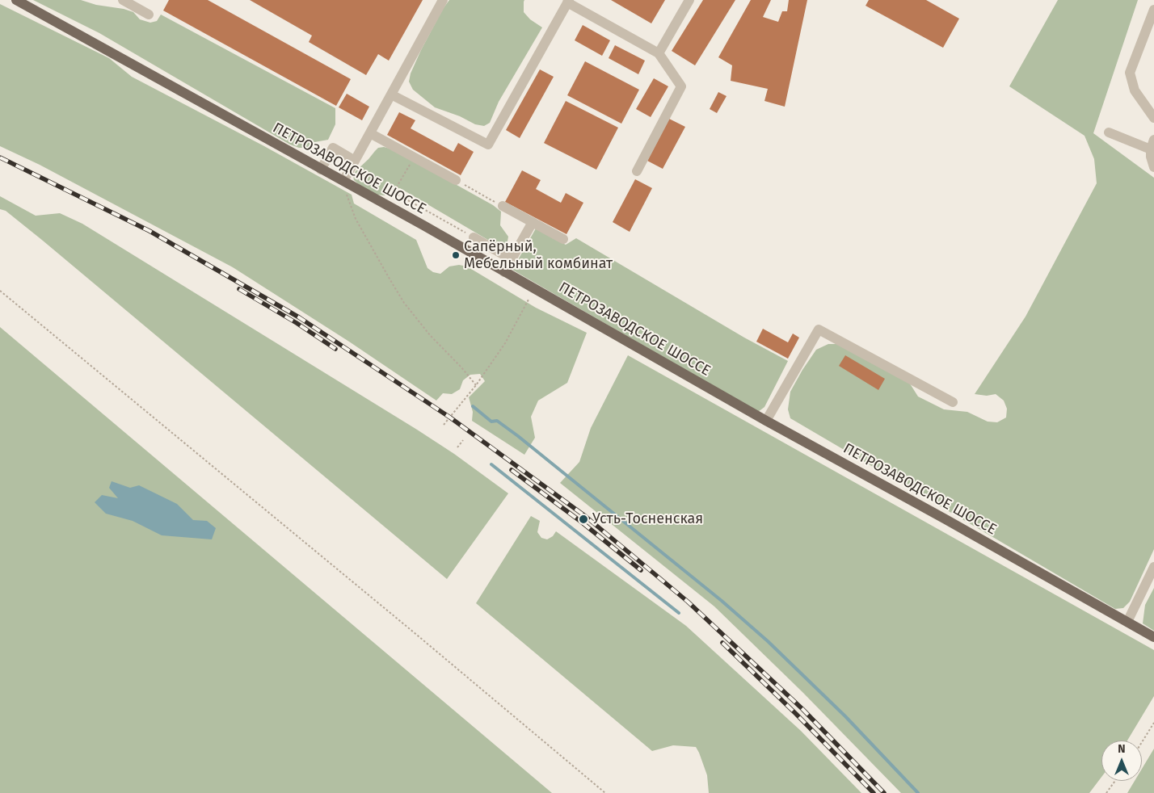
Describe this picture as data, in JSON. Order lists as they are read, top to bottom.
{
  "streets": {
    "main road": ["ПЕТРОЗАВОДСКОЕ ШОССЕ"]
  },
  "places": ["Сапёрный, Мебельный комбинат", "Усть-Тосненская"],
  "north": "top"
}
